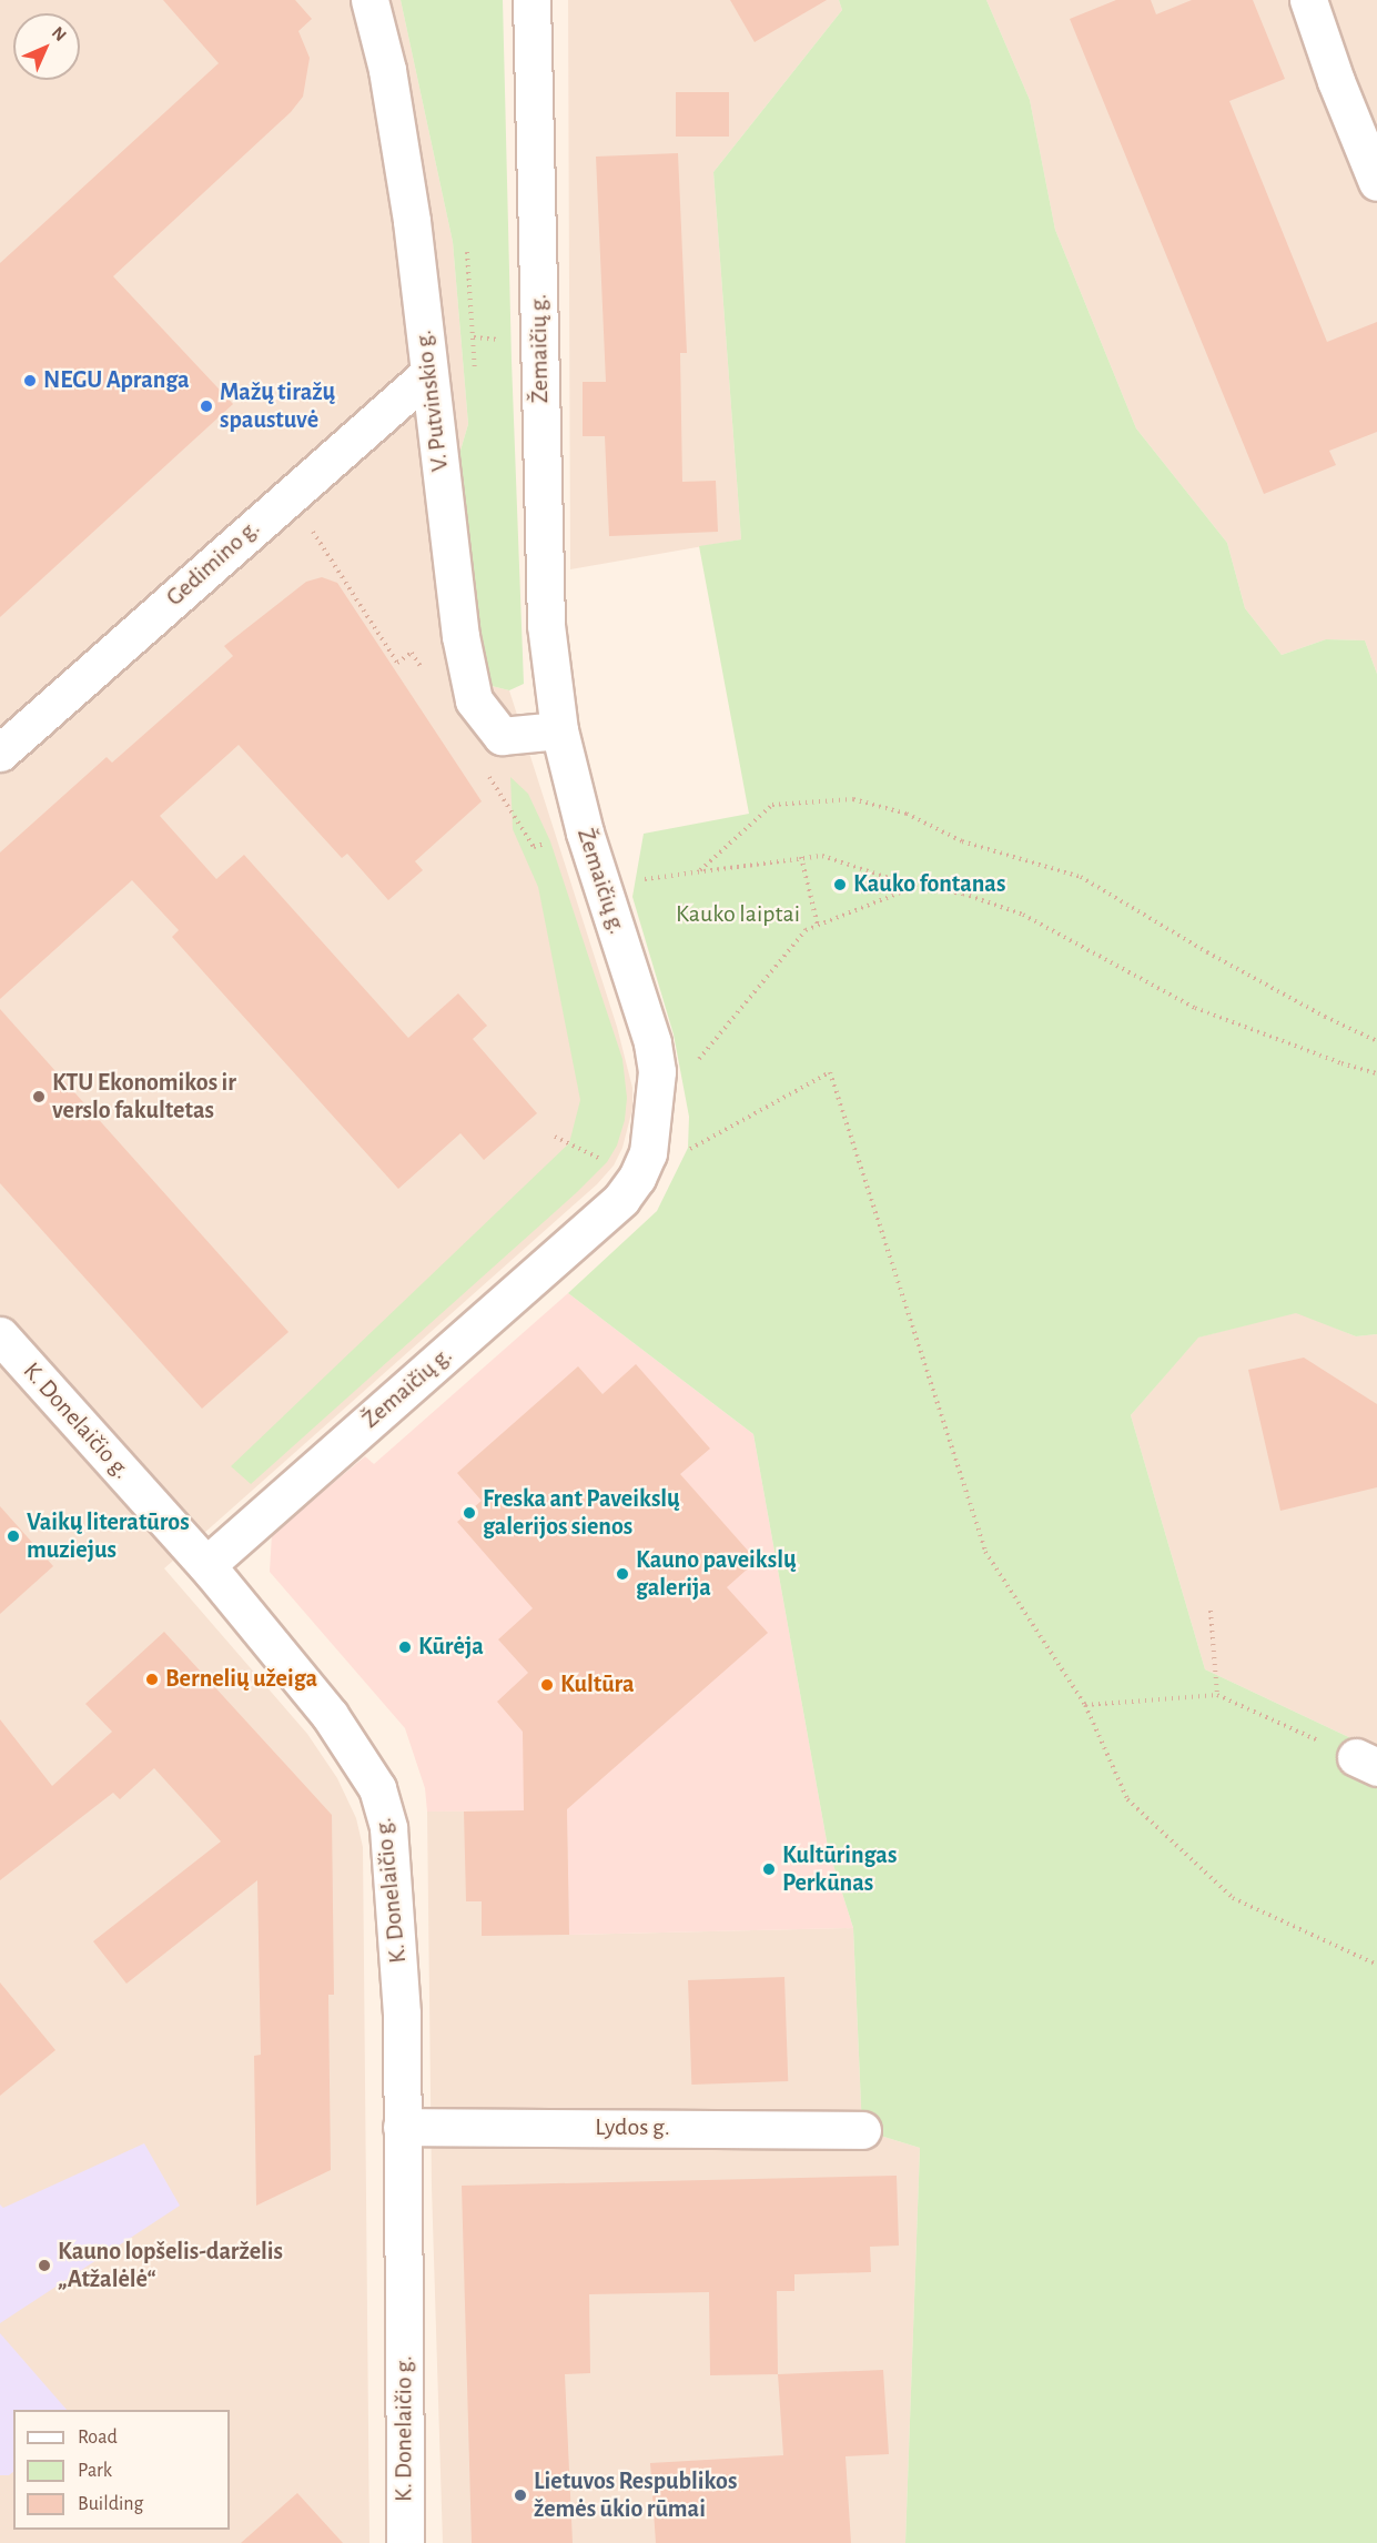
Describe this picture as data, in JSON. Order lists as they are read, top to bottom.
{
  "streets": {
    "street": [
      "Žemaičių g.",
      "V. Putvinskio g.",
      "Gedimino g.",
      "K. Donelaičio g.",
      "Lydos g."
    ]
  },
  "crossings": [
    ["Žemaičių g.", "V. Putvinskio g."],
    ["Žemaičių g.", "K. Donelaičio g."],
    ["V. Putvinskio g.", "Gedimino g."],
    ["K. Donelaičio g.", "Lydos g."]
  ],
  "parks": ["Kauko laiptai"],
  "places": [
    "NEGU Apranga",
    "Mažų tiražų spaustuvė",
    "Kauko fontanas",
    "KTU Ekonomikos ir verslo fakultetas",
    "Freska ant Paveikslų galerijos sienos",
    "Vaikų literatūros muziejus",
    "Kauno paveikslų galerija",
    "Kūrėja",
    "Bernelių užeiga",
    "Kultūra",
    "Kultūringas Perkūnas",
    "Kauno lopšelis-darželis „Atžalėlė“",
    "Lietuvos Respublikos žemės ūkio rūmai"
  ],
  "legend": ["Road", "Park", "Building"],
  "north": "top right"
}
